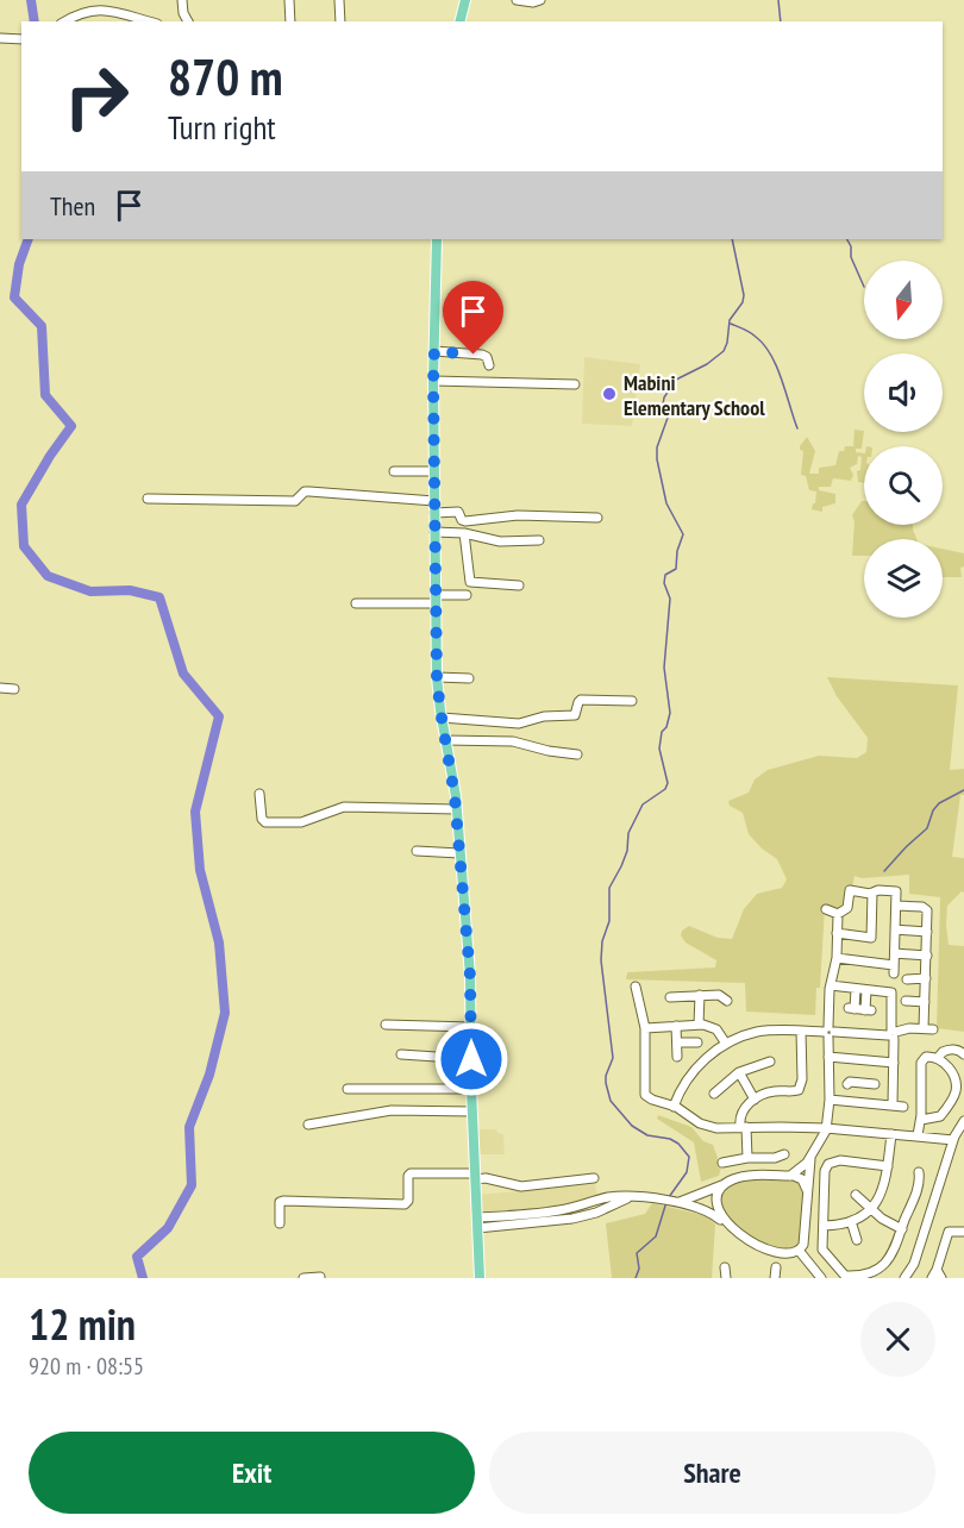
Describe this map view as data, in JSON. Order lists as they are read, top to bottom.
{
  "places": ["Mabini Elementary School"],
  "north": "bottom",
  "page": {
    "turn": ["870 m", "Turn right"],
    "then": "Then",
    "heading": ["12 min", "920 m · 08:55"],
    "buttons": ["Exit", "Share"]
  }
}
